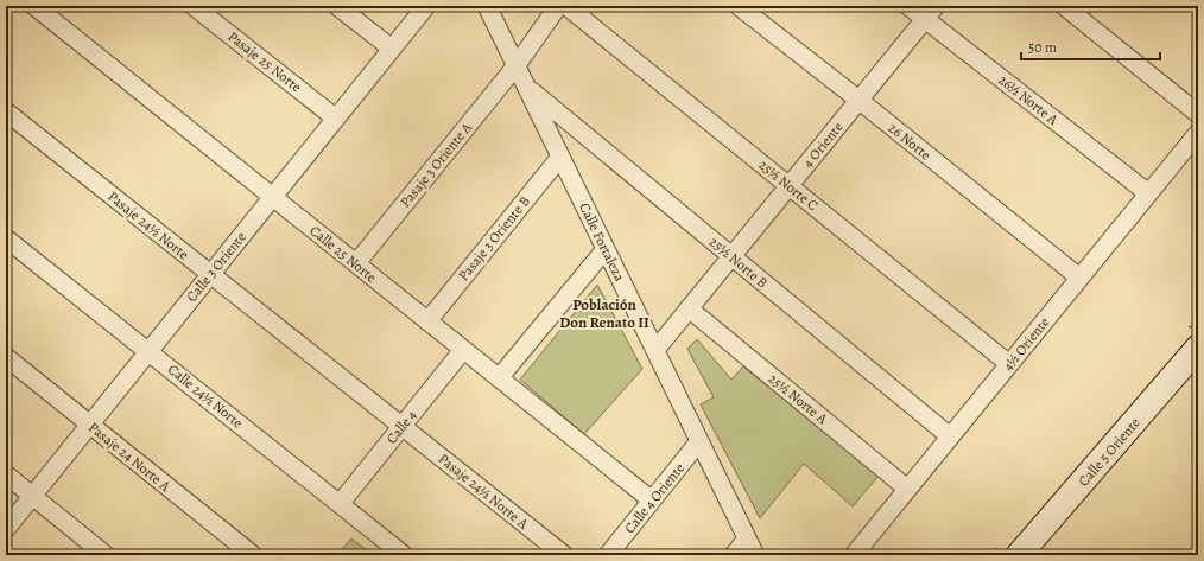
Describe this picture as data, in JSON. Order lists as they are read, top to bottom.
{
  "streets": {
    "street": [
      "Pasaje 25 Norte",
      "26½ Norte A",
      "26 Norte",
      "4 Oriente",
      "Pasaje 3 Oriente A",
      "25½ Norte C",
      "Pasaje 24½ Norte",
      "Pasaje 3 Oriente B",
      "Calle Fortaleza",
      "Calle 25 Norte",
      "25½ Norte B",
      "Calle 3 Oriente",
      "4½ Oriente",
      "Calle 24½ Norte",
      "25½ Norte A",
      "Calle 4",
      "Calle 5 Oriente",
      "Pasaje 24 Norte A",
      "Pasaje 24½ Norte A",
      "Calle 4 Oriente"
    ]
  },
  "crossings": [
    ["Pasaje 25 Norte", "Calle 3 Oriente"],
    ["26½ Norte A", "4 Oriente"],
    ["26½ Norte A", "4½ Oriente"],
    ["26 Norte", "4 Oriente"],
    ["26 Norte", "4½ Oriente"],
    ["4 Oriente", "25½ Norte C"],
    ["4 Oriente", "Calle Fortaleza"],
    ["4 Oriente", "25½ Norte B"],
    ["4 Oriente", "25½ Norte A"],
    ["Pasaje 3 Oriente A", "Calle Fortaleza"],
    ["Pasaje 3 Oriente A", "Calle 25 Norte"],
    ["25½ Norte C", "4½ Oriente"],
    ["Pasaje 24½ Norte", "Calle 3 Oriente"],
    ["Pasaje 24½ Norte", "Calle 4"],
    ["Pasaje 24½ Norte", "Pasaje 24½ Norte A"],
    ["Pasaje 3 Oriente B", "Calle Fortaleza"],
    ["Pasaje 3 Oriente B", "Calle 25 Norte"],
    ["Calle Fortaleza", "25½ Norte B"],
    ["Calle Fortaleza", "Calle 4 Oriente"],
    ["Calle 25 Norte", "Calle 3 Oriente"],
    ["Calle 25 Norte", "Calle 4"],
    ["Calle 25 Norte", "Calle 4 Oriente"],
    ["25½ Norte B", "4½ Oriente"],
    ["Calle 3 Oriente", "Calle 24½ Norte"],
    ["Calle 3 Oriente", "Pasaje 24 Norte A"],
    ["4½ Oriente", "25½ Norte A"],
    ["Calle 24½ Norte", "Calle 4"],
    ["Calle 4", "Pasaje 24½ Norte A"]
  ],
  "districts": ["Población Don Renato II"],
  "scale_bar": "50 m"
}
